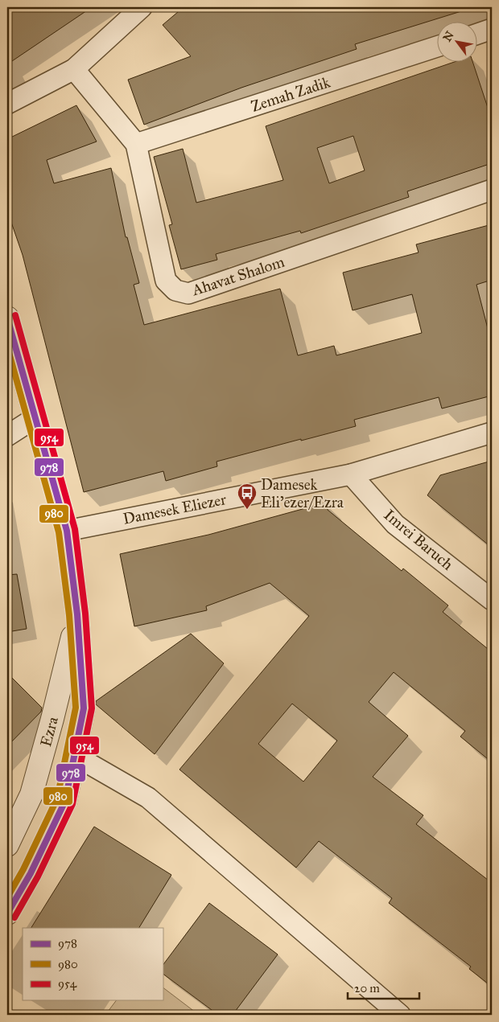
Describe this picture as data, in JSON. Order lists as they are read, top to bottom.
{
  "streets": {
    "street": [
      "Zemah Zadik",
      "Ahavat Shalom",
      "Damesek Eliezer",
      "Imrei Baruch",
      "Ezra"
    ]
  },
  "crossings": [
    ["Zemah Zadik", "Ahavat Shalom"],
    ["Damesek Eliezer", "Imrei Baruch"],
    ["Damesek Eliezer", "Ezra"]
  ],
  "places": {
    "bus stop": ["Damesek Eli'ezer/Ezra"]
  },
  "lines": ["transit line 954", "transit line 978", "transit line 980"],
  "legend": ["978", "980", "954"],
  "scale_bar": "20 m",
  "north": "top left"
}
